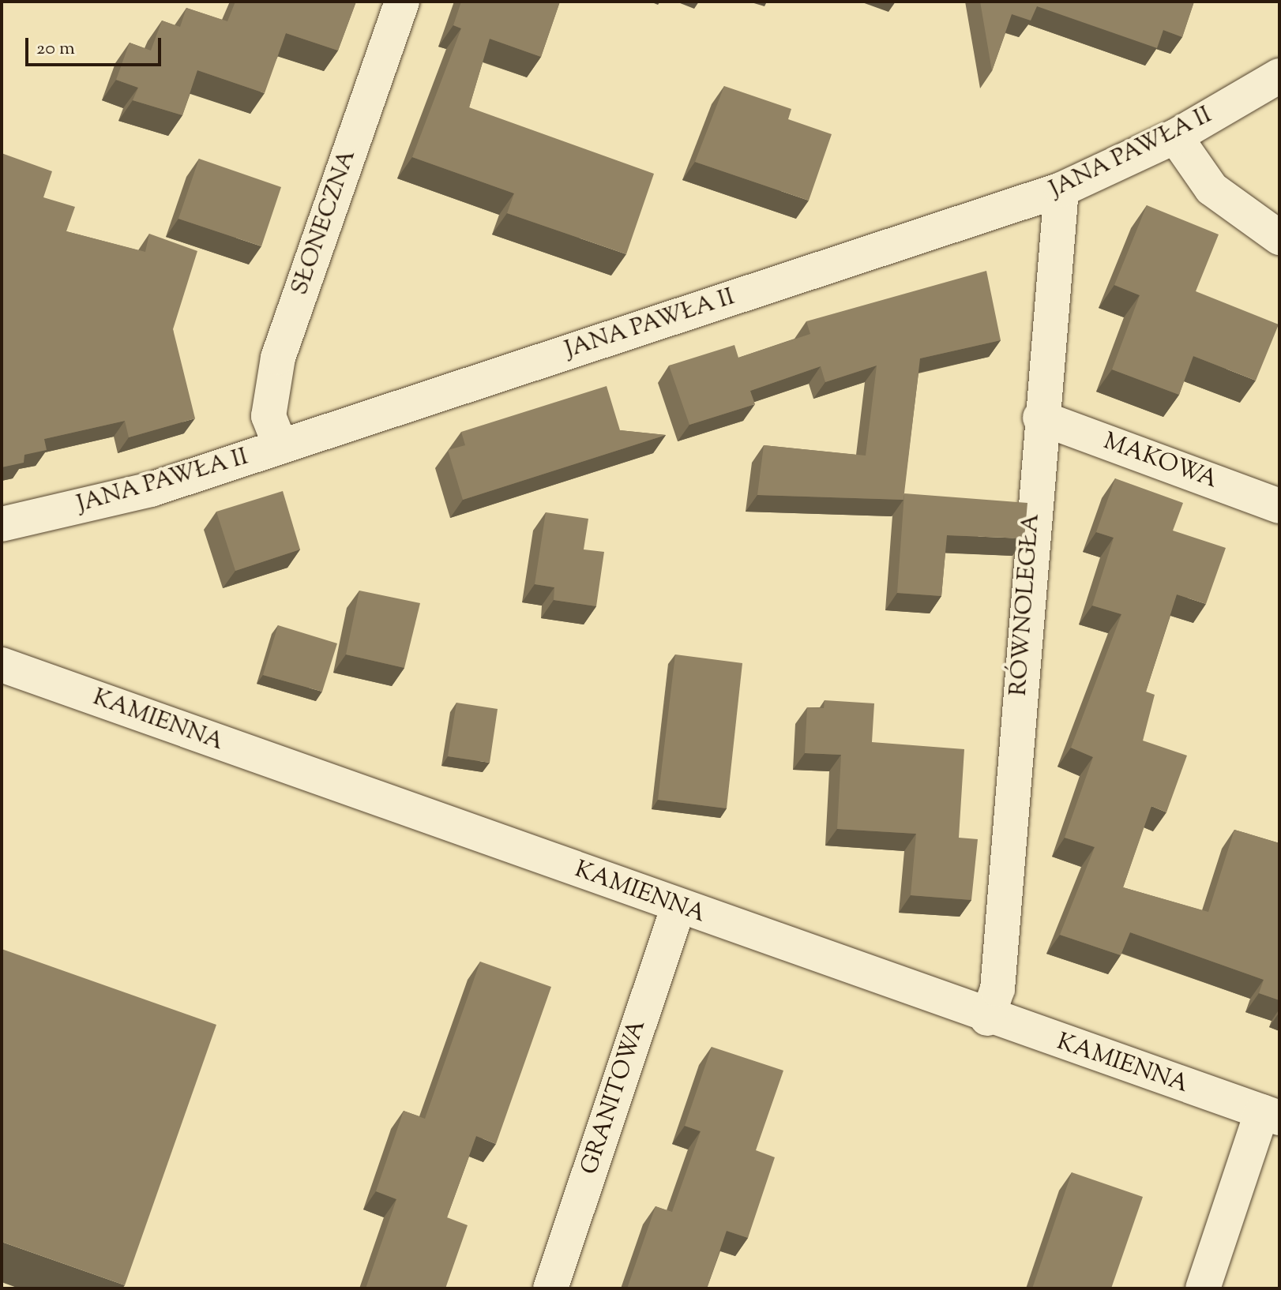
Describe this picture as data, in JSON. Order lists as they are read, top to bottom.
{
  "streets": {
    "street": [
      "JANA PAWŁA II",
      "SŁONECZNA",
      "MAKOWA",
      "RÓWNOLEGŁA",
      "KAMIENNA",
      "GRANITOWA"
    ]
  },
  "crossings": [
    ["JANA PAWŁA II", "SŁONECZNA"],
    ["JANA PAWŁA II", "RÓWNOLEGŁA"],
    ["MAKOWA", "RÓWNOLEGŁA"],
    ["RÓWNOLEGŁA", "KAMIENNA"],
    ["KAMIENNA", "GRANITOWA"]
  ],
  "scale_bar": "20 m"
}
